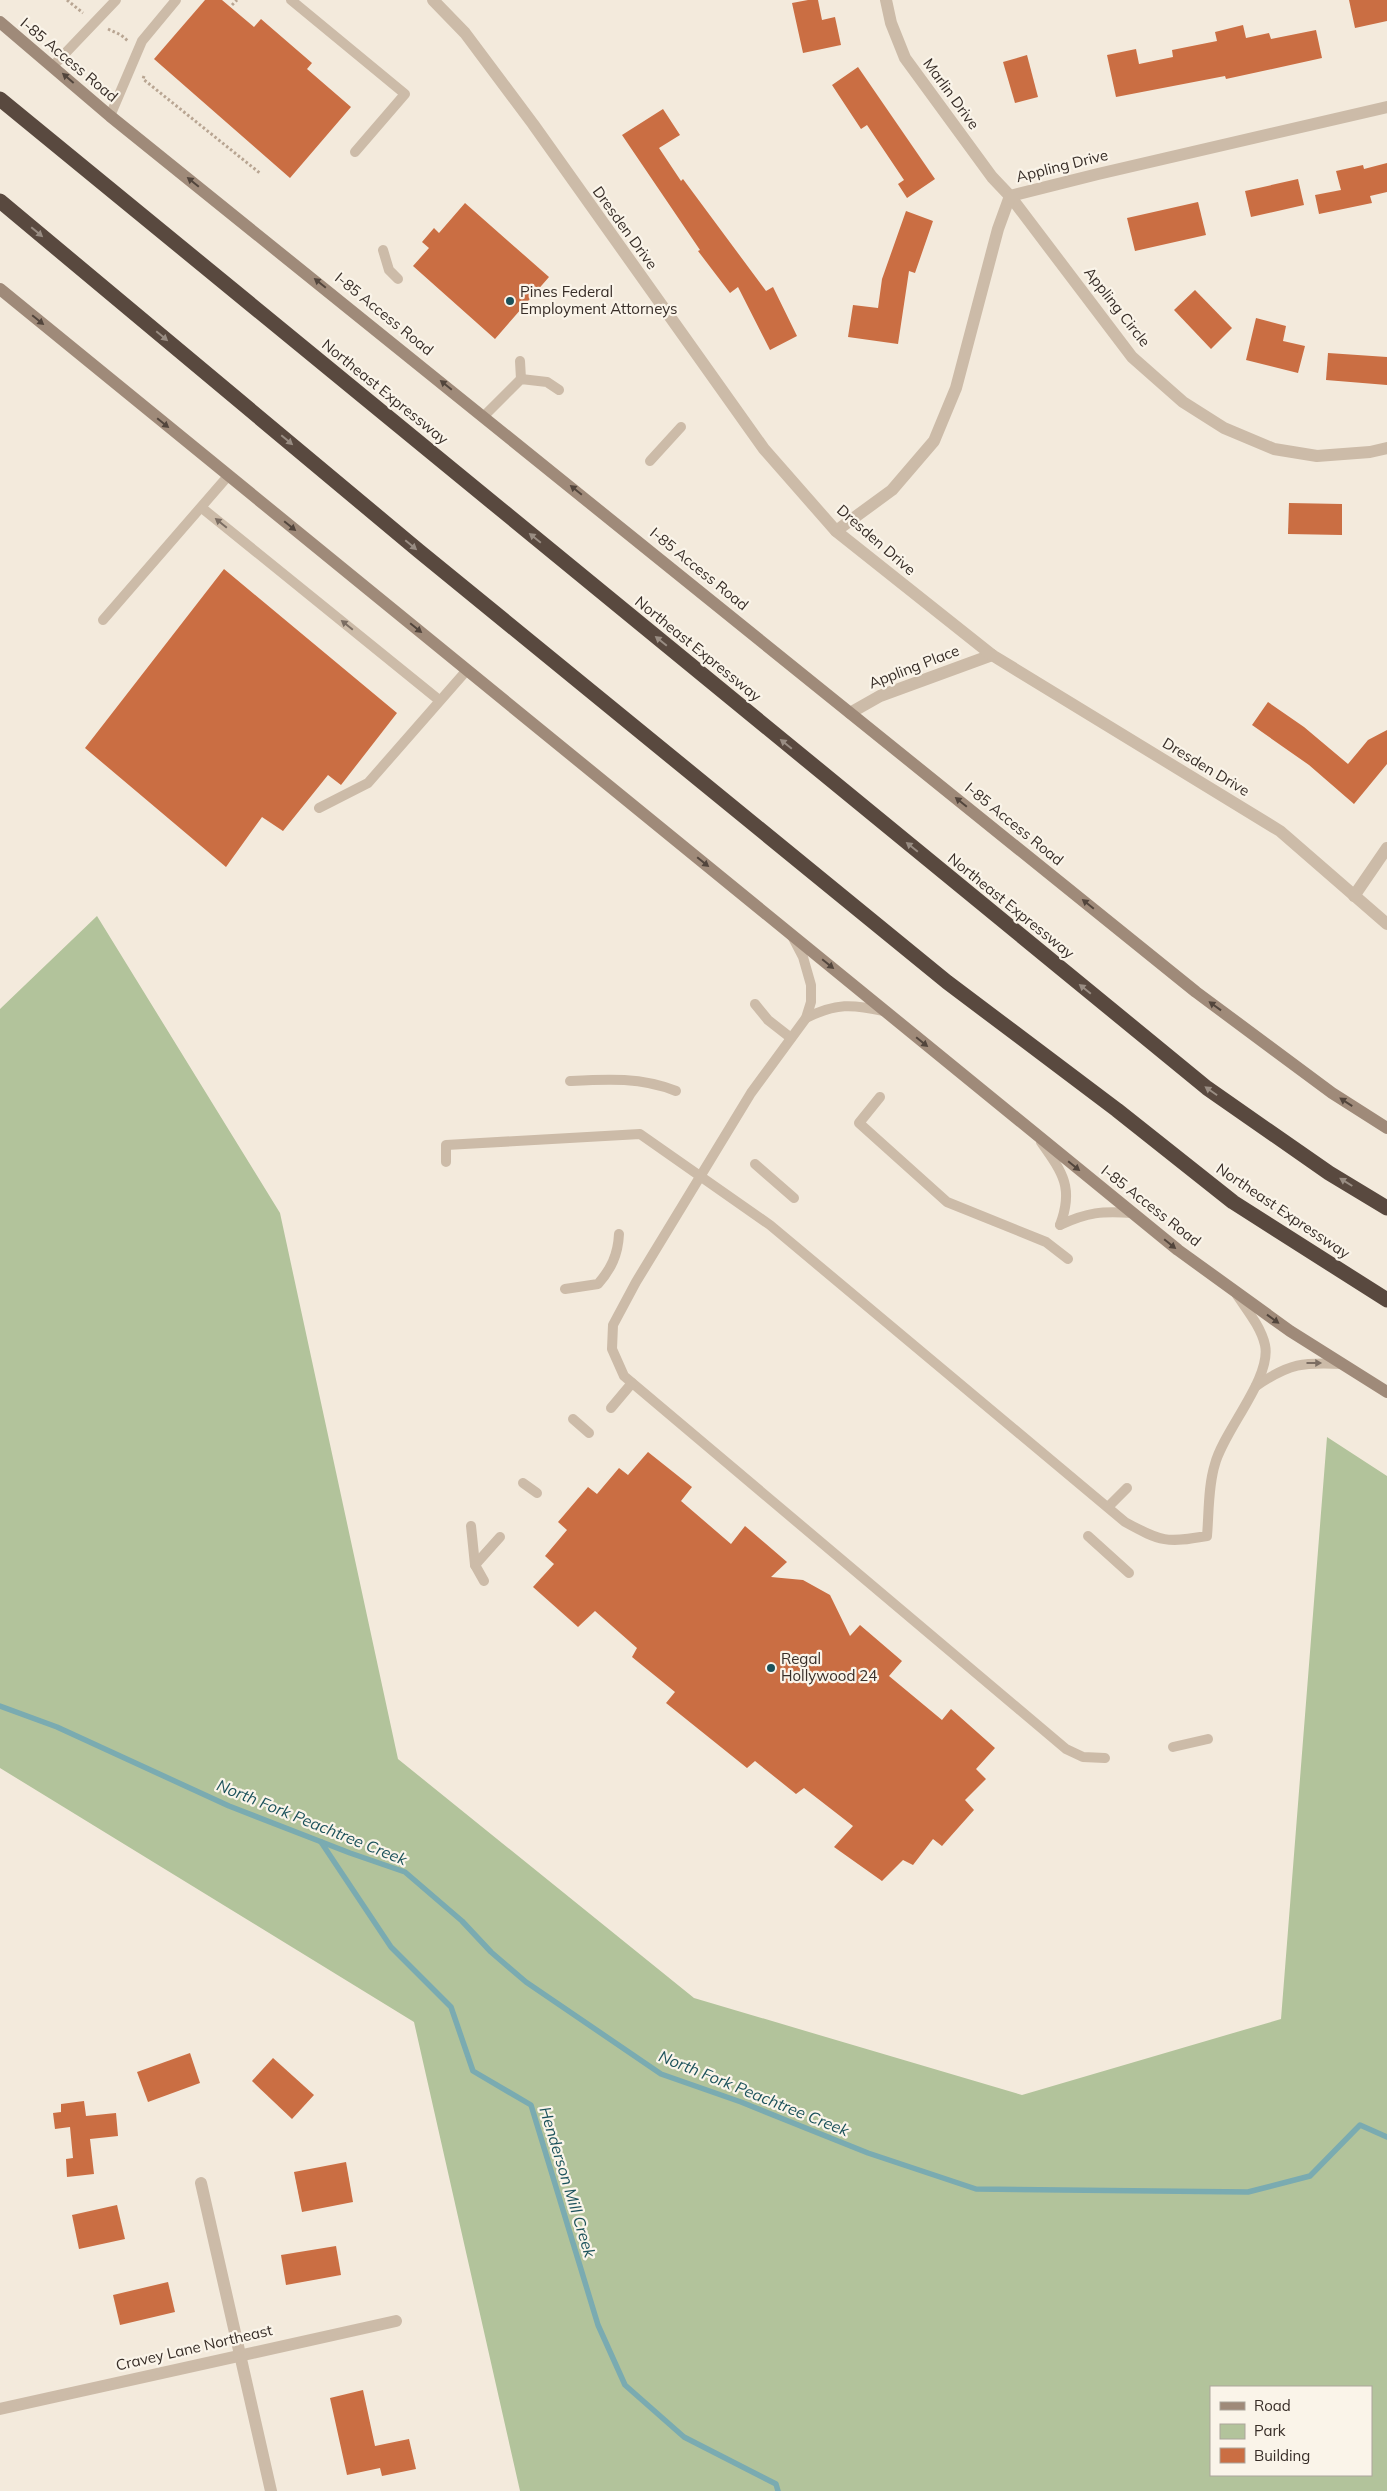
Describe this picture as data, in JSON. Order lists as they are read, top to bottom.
{
  "streets": {
    "highway": ["Northeast Expressway"],
    "main road": ["I-85 Access Road"],
    "street": [
      "Marlin Drive",
      "Appling Drive",
      "Dresden Drive",
      "Appling Circle",
      "Appling Place",
      "Cravey Lane Northeast"
    ]
  },
  "crossings": [
    ["I-85 Access Road", "Appling Place"],
    ["Marlin Drive", "Appling Drive"],
    ["Marlin Drive", "Appling Circle"],
    ["Appling Drive", "Dresden Drive"],
    ["Appling Drive", "Appling Circle"],
    ["Dresden Drive", "Appling Place"]
  ],
  "water": ["North Fork Peachtree Creek", "Henderson Mill Creek"],
  "places": ["Pines Federal Employment Attorneys", "Regal Hollywood 24"],
  "legend": ["Road", "Park", "Building"]
}
